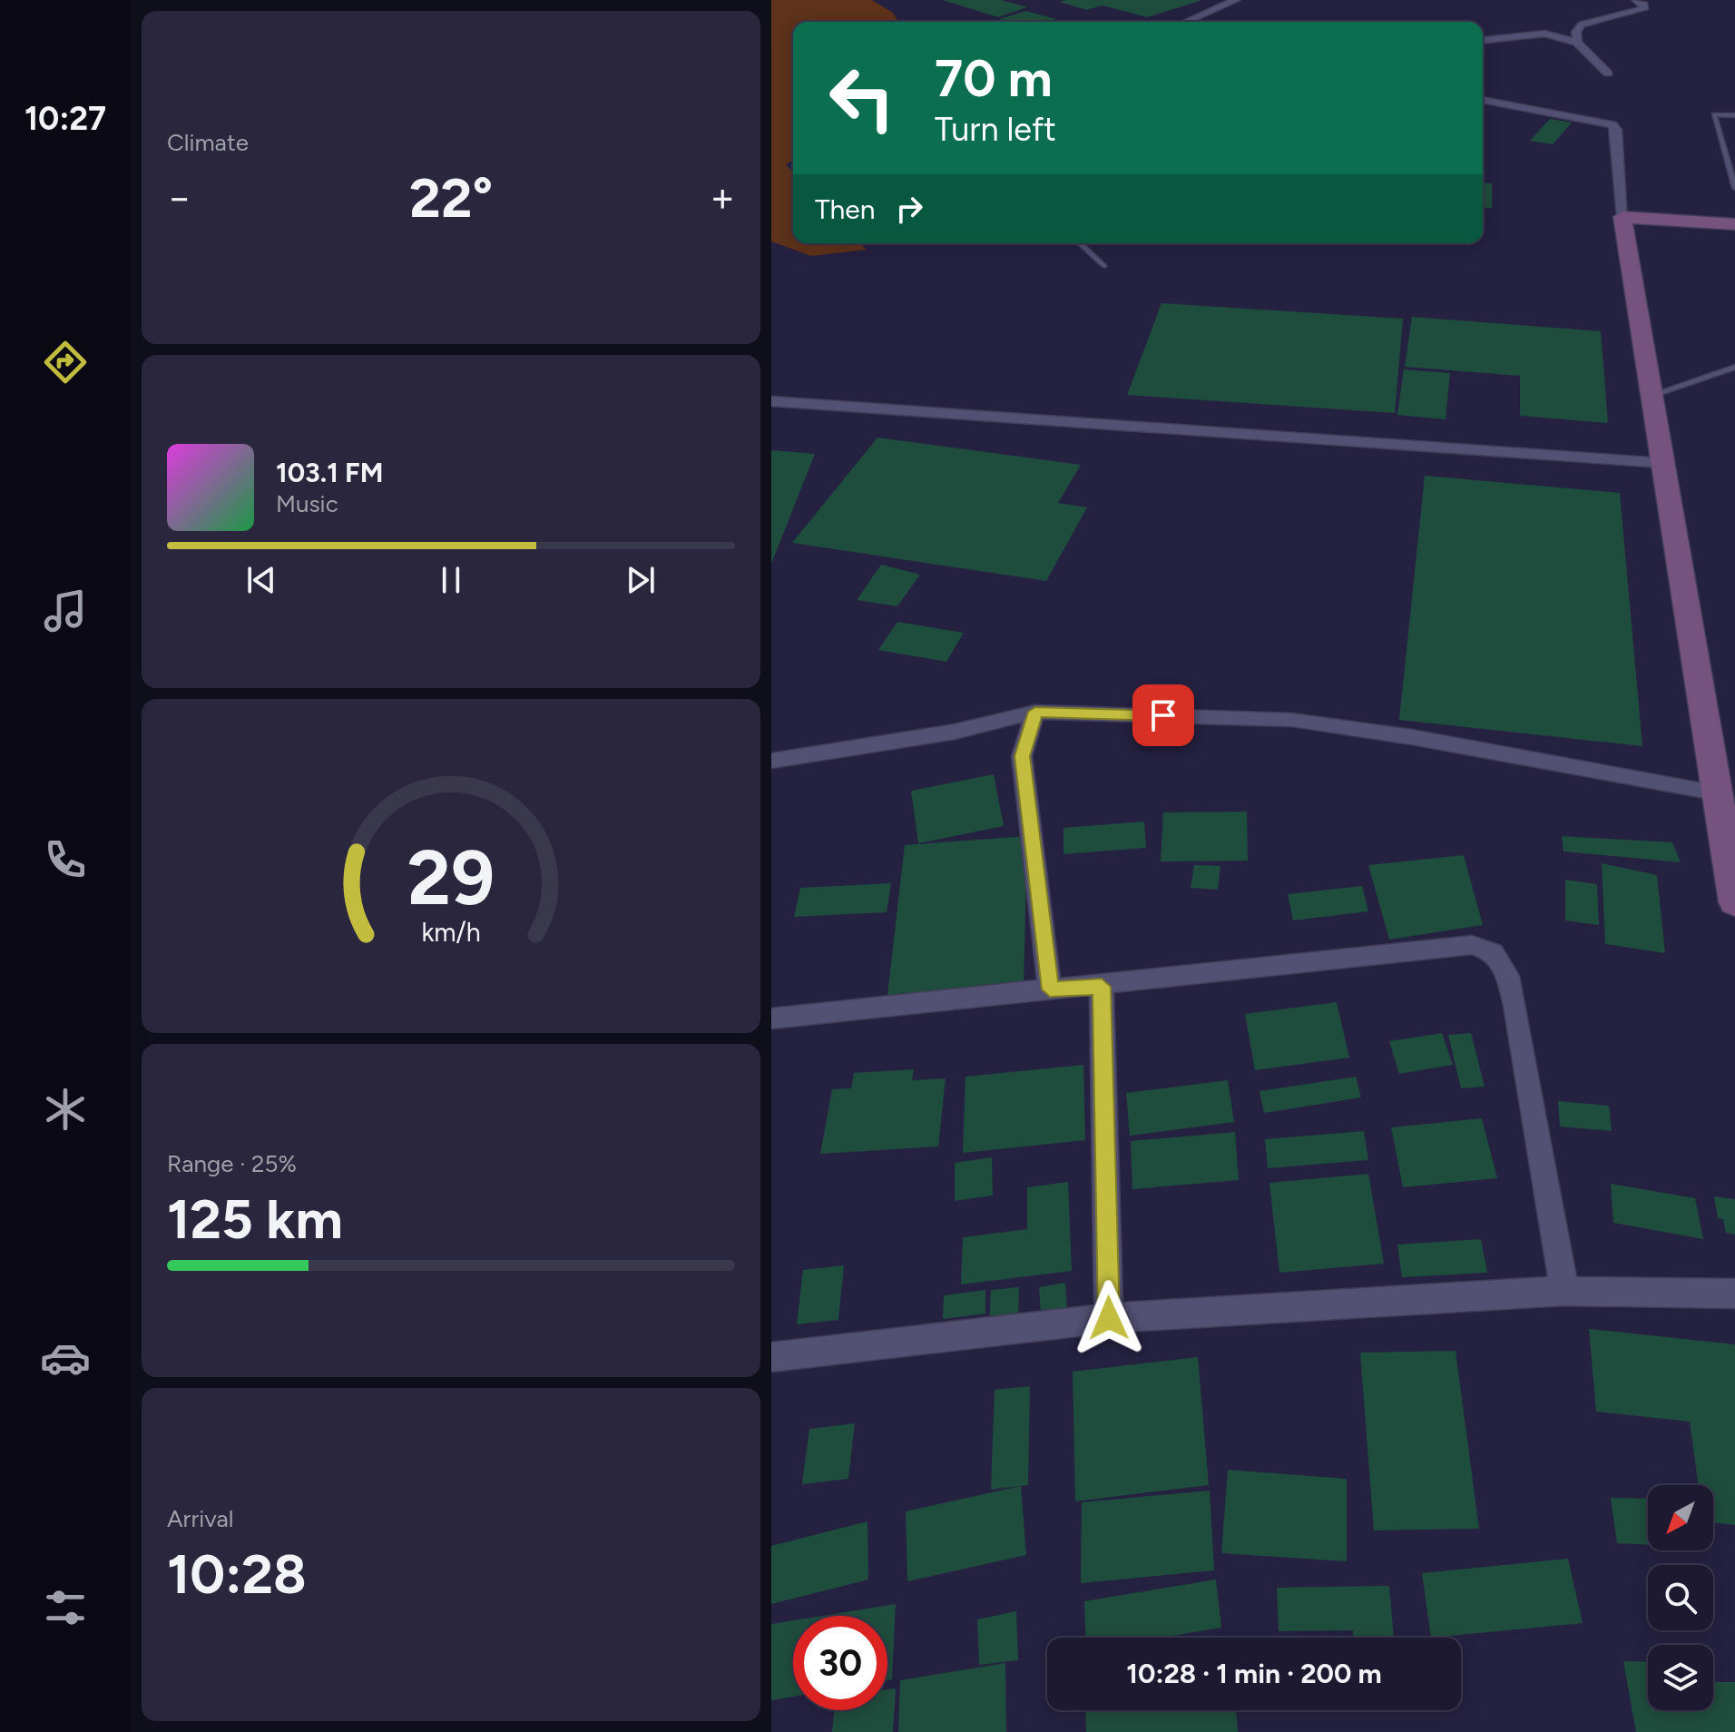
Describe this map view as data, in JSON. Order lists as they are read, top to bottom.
{
  "north": "bottom left",
  "page": {
    "tabs": "10:27",
    "tile": [
      "Climate",
      ["Range · 25%", "125 km"],
      ["Arrival", "10:28"]
    ],
    "turn": ["70 m", "Turn left"],
    "heat": ["−", "22°", "+"],
    "then": "Then",
    "song": ["103.1 FM", "Music"],
    "limit": "30",
    "trip": "10:28 · 1 min · 200 m",
    "gauge": ["29", "km/h"]
  }
}
